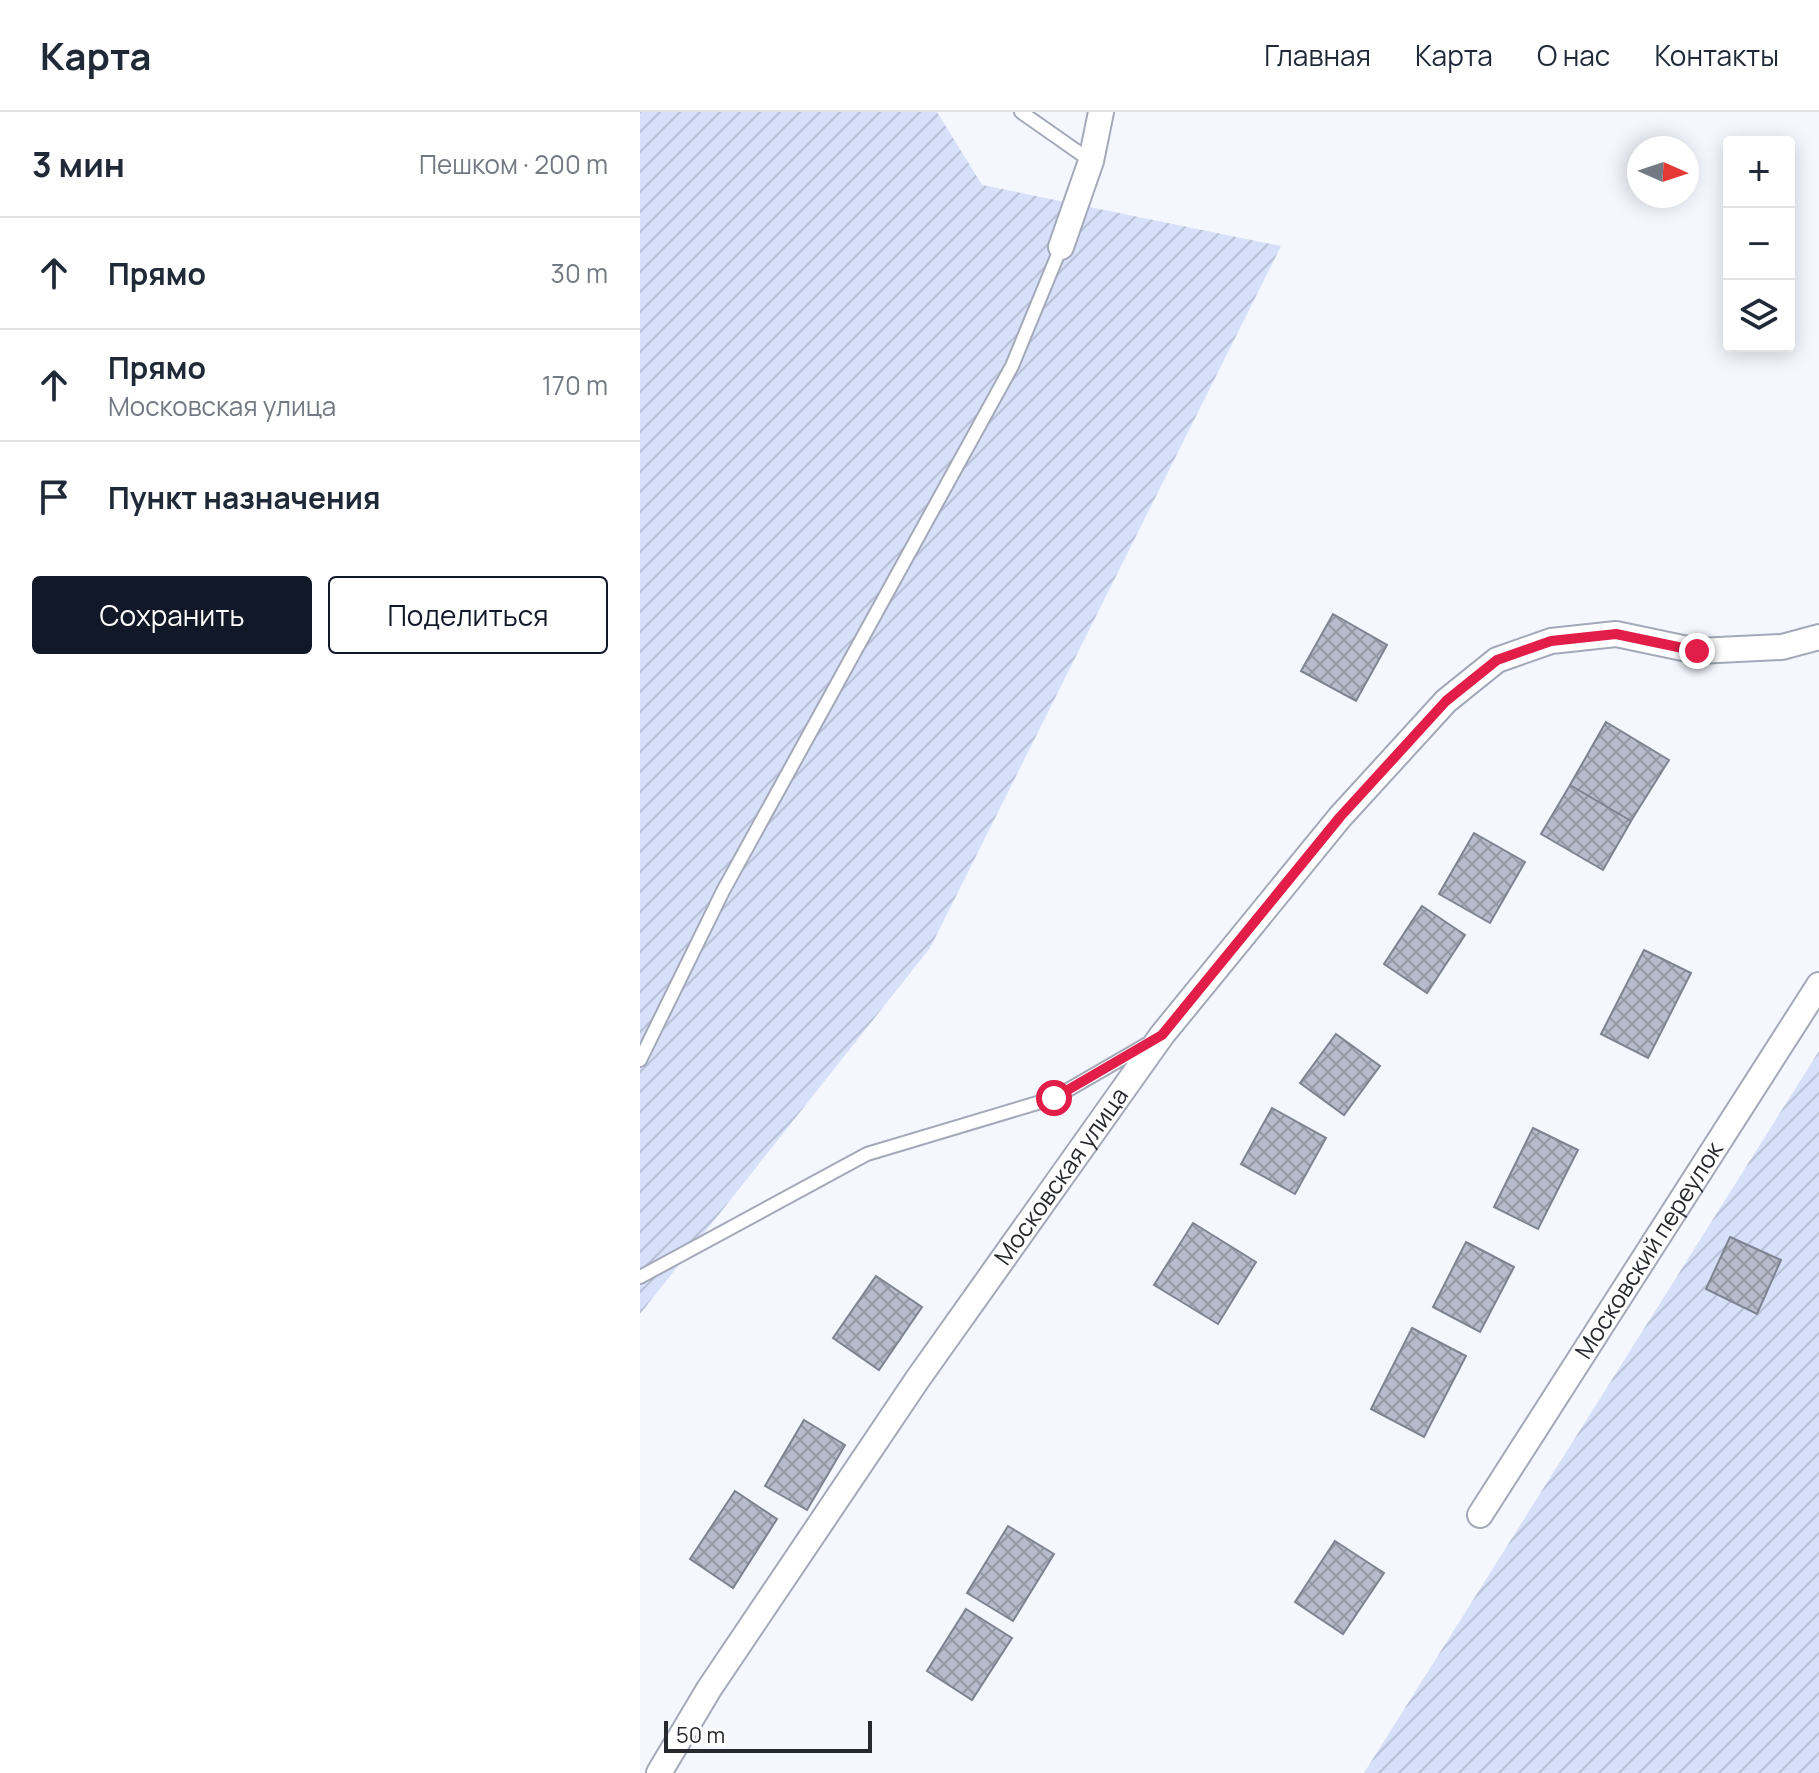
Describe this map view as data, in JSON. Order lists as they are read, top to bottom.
{
  "streets": {
    "street": ["Московская улица", "Московский переулок"]
  },
  "scale_bar": "50 m",
  "north": "right",
  "page": {
    "header": "Карта",
    "nav": [
      "Главная",
      "Карта",
      "О нас",
      "Контакты"
    ],
    "heading": ["3 мин", "Пешком · 200 m"],
    "map_buttons": ["+", "−"],
    "list": [
      ["Прямо", "30 m"],
      ["Прямо", "Московская улица", "170 m"],
      "Пункт назначения"
    ],
    "buttons": ["Сохранить", "Поделиться"],
    "scale": "50 m"
  }
}
